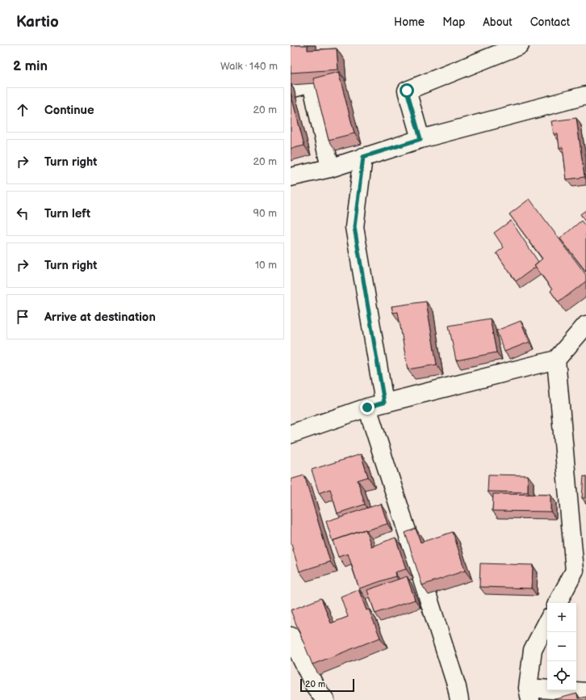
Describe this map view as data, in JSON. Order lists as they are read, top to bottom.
{
  "scale_bar": "20 m",
  "page": {
    "header": "Kartio",
    "nav": [
      "Home",
      "Map",
      "About",
      "Contact"
    ],
    "heading": ["2 min", "Walk · 140 m"],
    "list": [
      ["Continue", "20 m"],
      ["Turn right", "20 m"],
      ["Turn left", "90 m"],
      ["Turn right", "10 m"],
      "Arrive at destination"
    ],
    "map_buttons": ["+", "−"],
    "scale": "20 m"
  }
}
